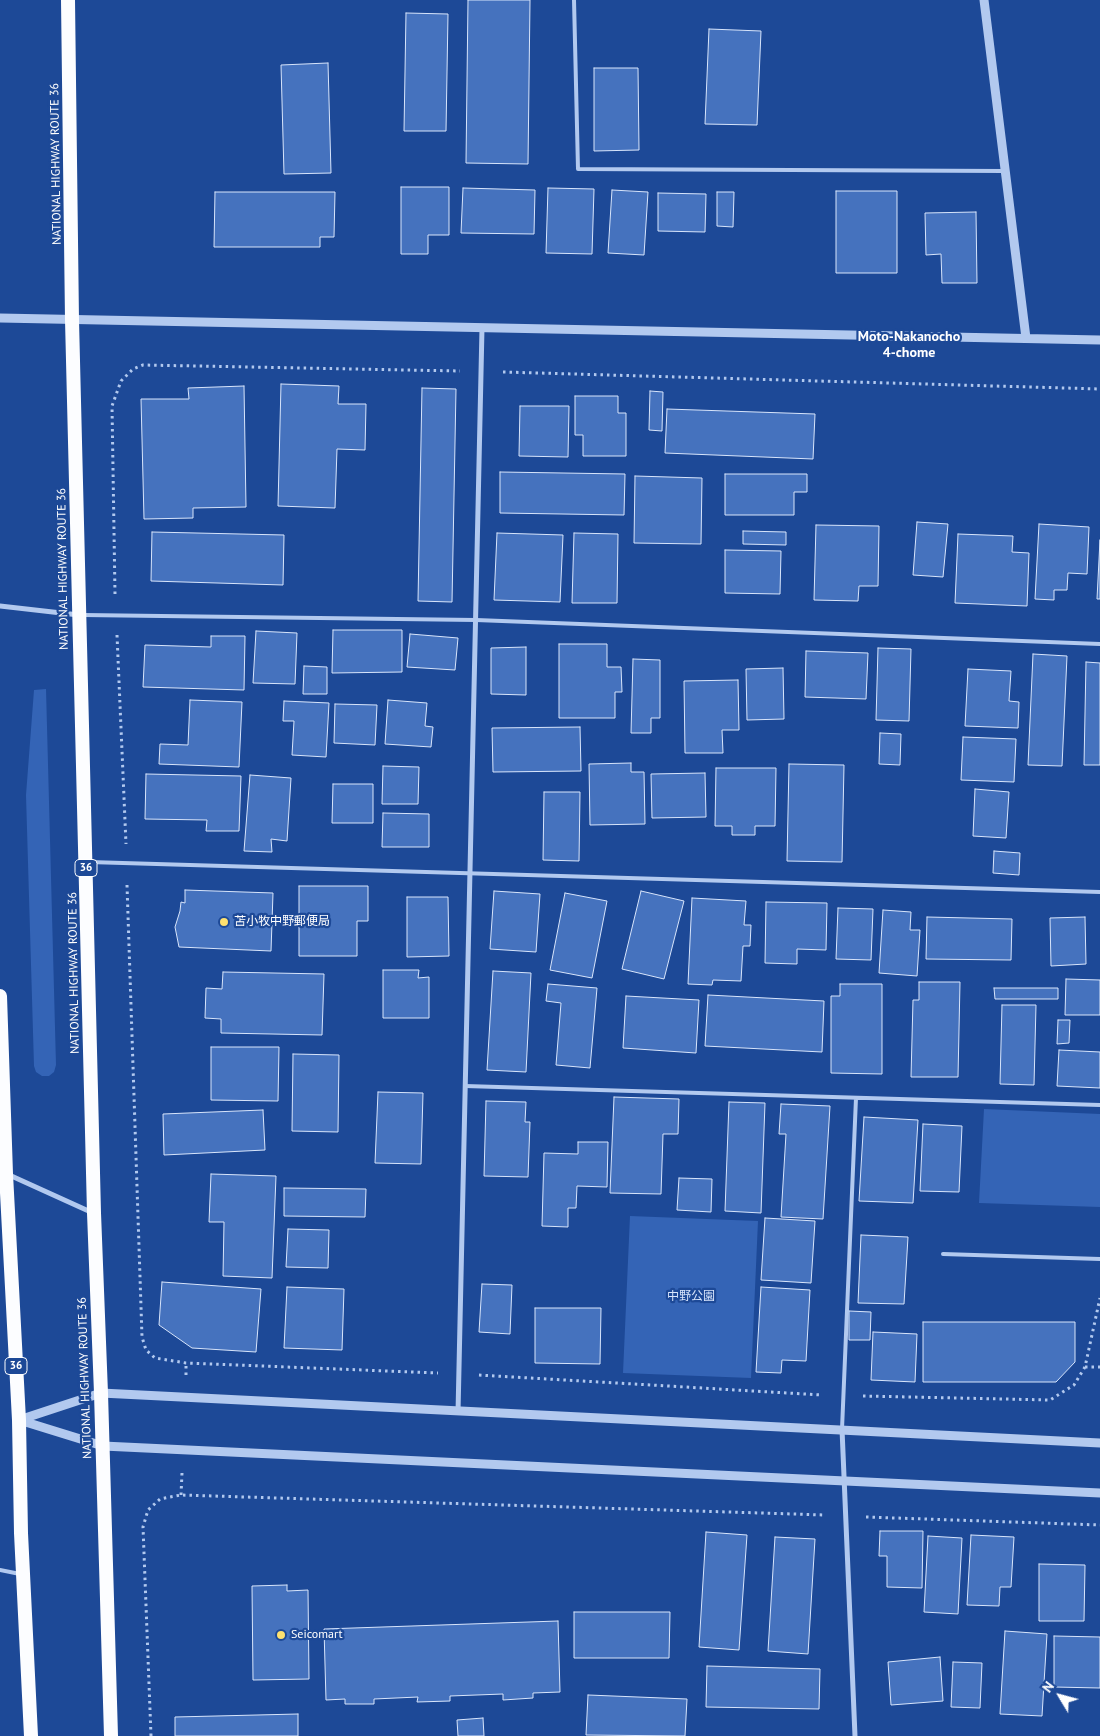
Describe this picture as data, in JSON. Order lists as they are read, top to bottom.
{
  "streets": {
    "highway": ["NATIONAL HIGHWAY ROUTE 36", "36"]
  },
  "districts": ["Moto-Nakanocho 4-chome"],
  "parks": ["中野公園"],
  "places": ["苫小牧中野郵便局", "Seicomart"],
  "north": "top left"
}
